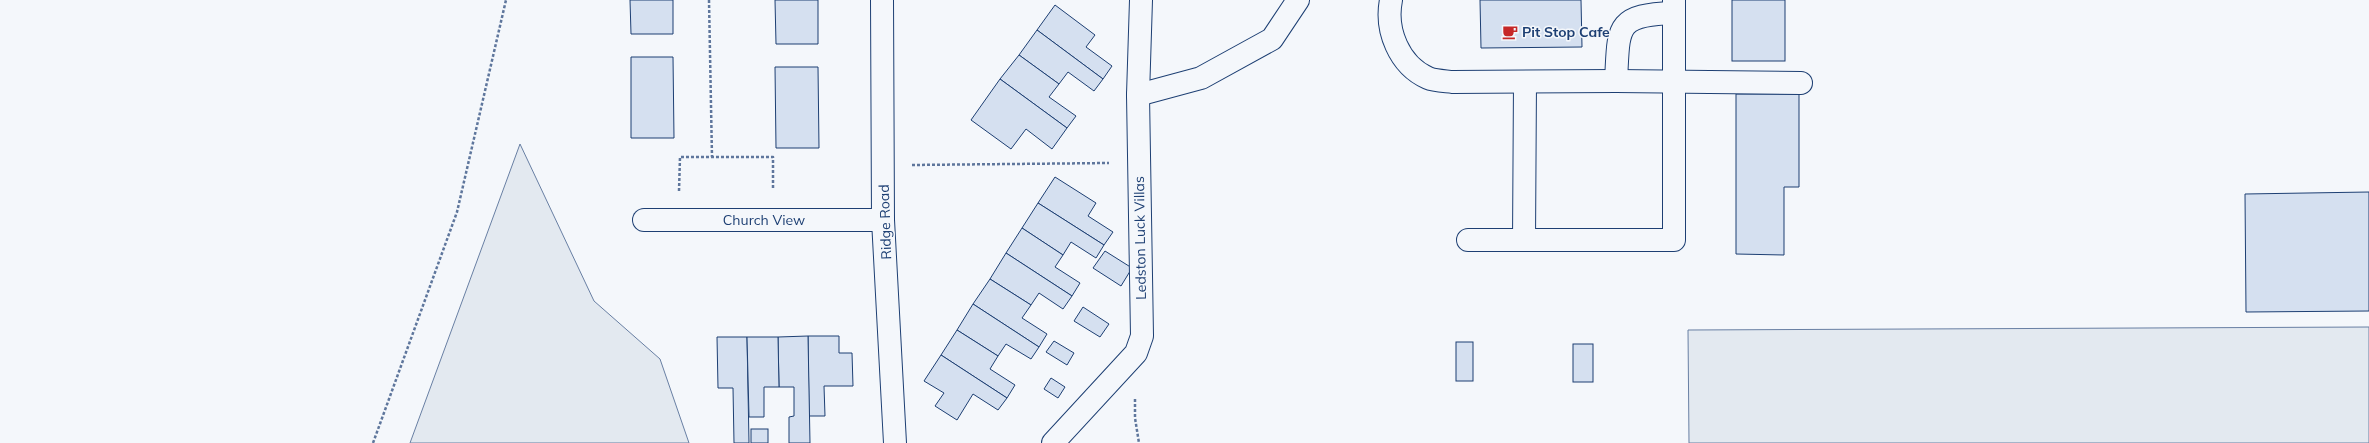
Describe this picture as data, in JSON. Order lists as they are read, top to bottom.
{
  "streets": {
    "street": ["Church View", "Ridge Road", "Ledston Luck Villas"]
  },
  "crossings": [
    ["Church View", "Ridge Road"]
  ],
  "places": {
    "cafe": ["Pit Stop Cafe"]
  }
}
